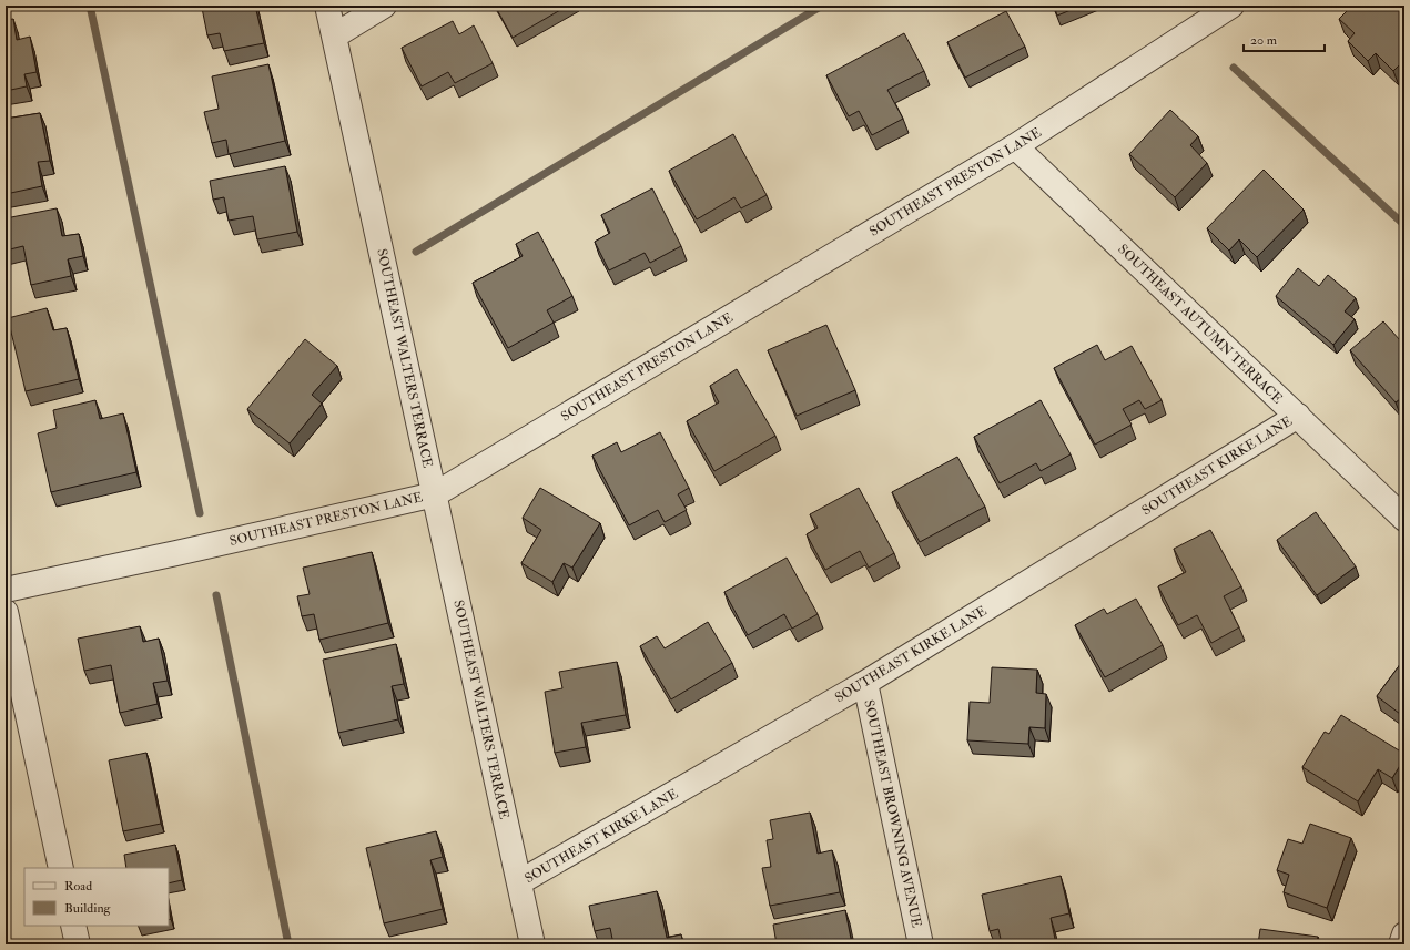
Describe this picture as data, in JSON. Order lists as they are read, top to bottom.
{
  "streets": {
    "street": [
      "SOUTHEAST PRESTON LANE",
      "SOUTHEAST AUTUMN TERRACE",
      "SOUTHEAST WALTERS TERRACE",
      "SOUTHEAST KIRKE LANE",
      "SOUTHEAST BROWNING AVENUE"
    ]
  },
  "crossings": [
    ["SOUTHEAST PRESTON LANE", "SOUTHEAST AUTUMN TERRACE"],
    ["SOUTHEAST PRESTON LANE", "SOUTHEAST WALTERS TERRACE"],
    ["SOUTHEAST AUTUMN TERRACE", "SOUTHEAST KIRKE LANE"],
    ["SOUTHEAST WALTERS TERRACE", "SOUTHEAST KIRKE LANE"],
    ["SOUTHEAST KIRKE LANE", "SOUTHEAST BROWNING AVENUE"]
  ],
  "legend": ["Road", "Building"],
  "scale_bar": "20 m"
}
